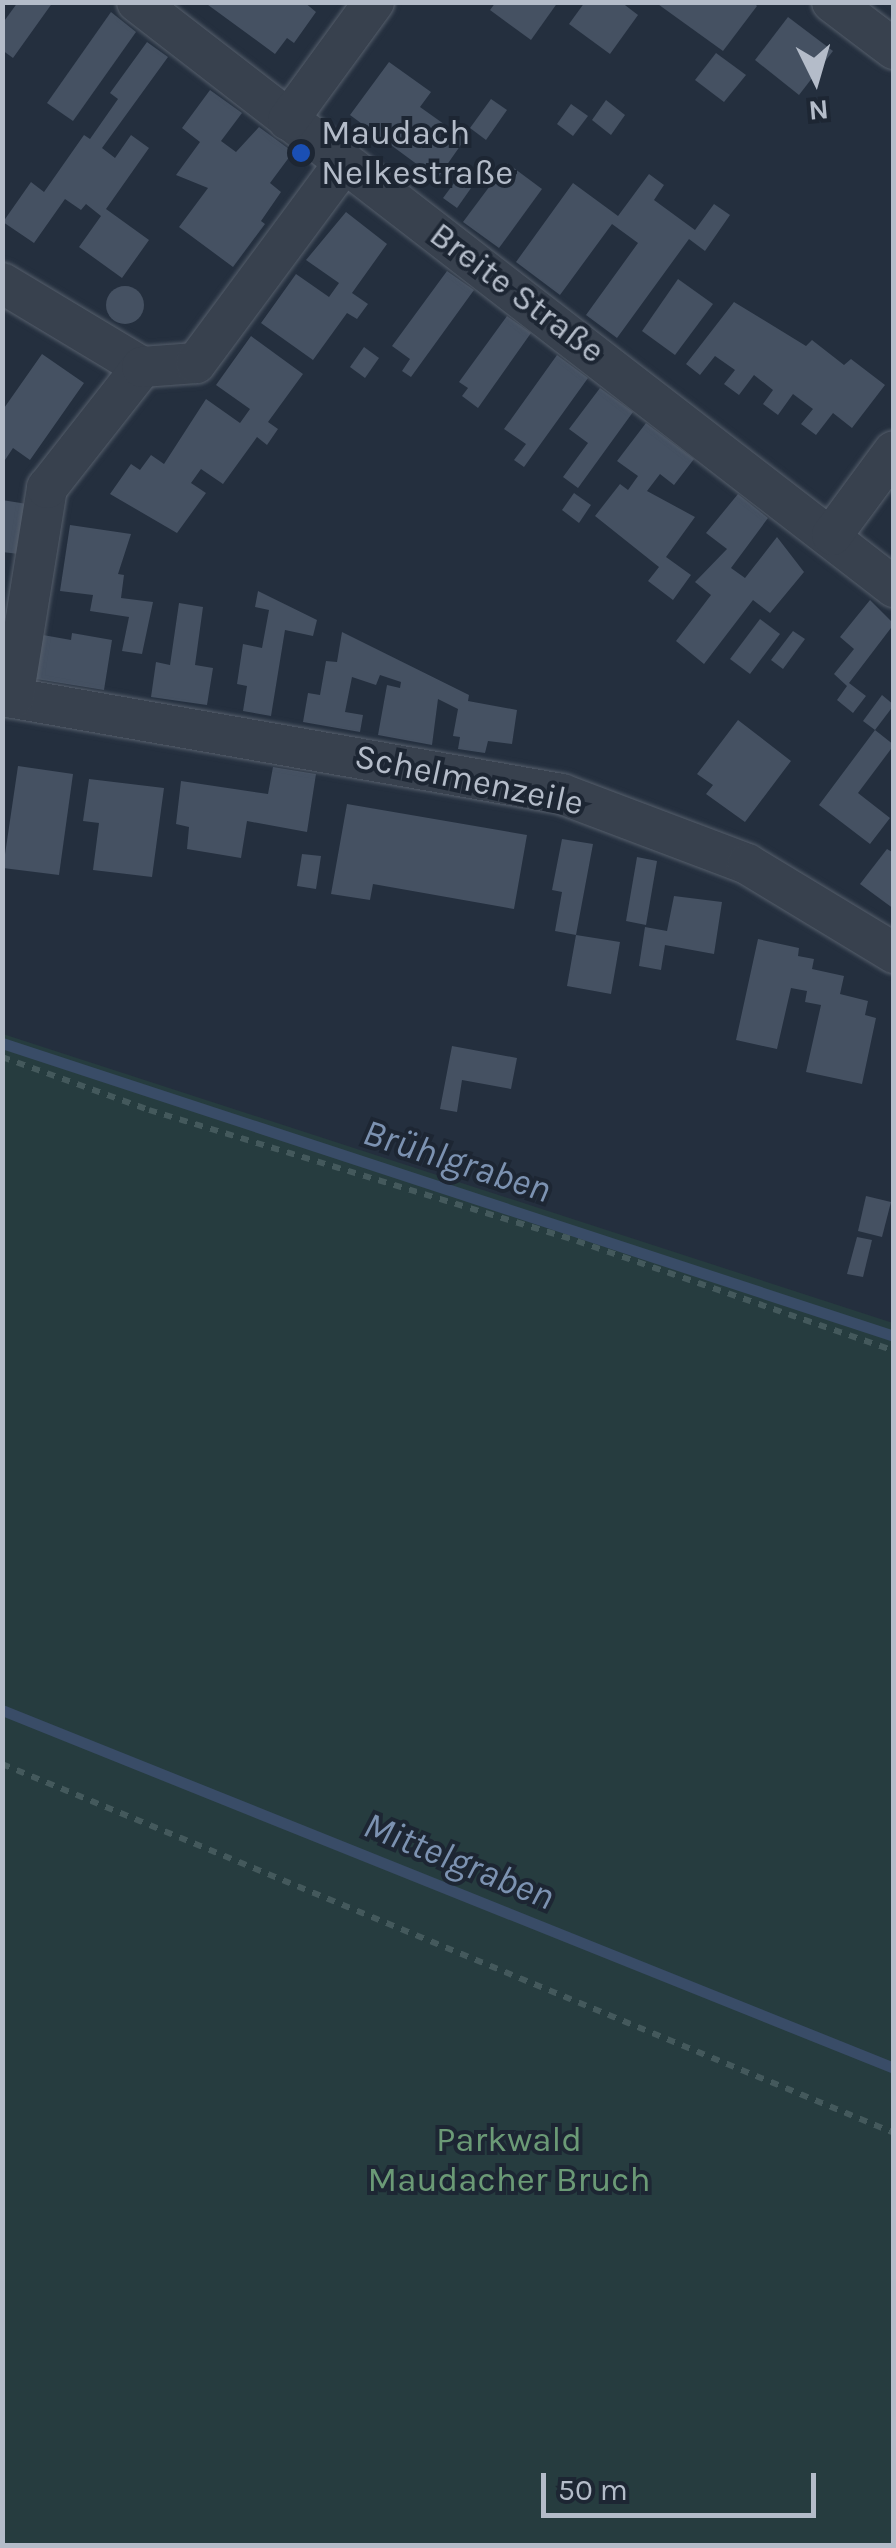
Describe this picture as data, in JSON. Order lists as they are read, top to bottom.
{
  "streets": {
    "street": ["Breite Straße", "Schelmenzeile"]
  },
  "water": ["Brühlgraben", "Mittelgraben"],
  "parks": ["Parkwald Maudacher Bruch"],
  "places": ["Maudach Nelkestraße"],
  "scale_bar": "50 m",
  "north": "bottom"
}
